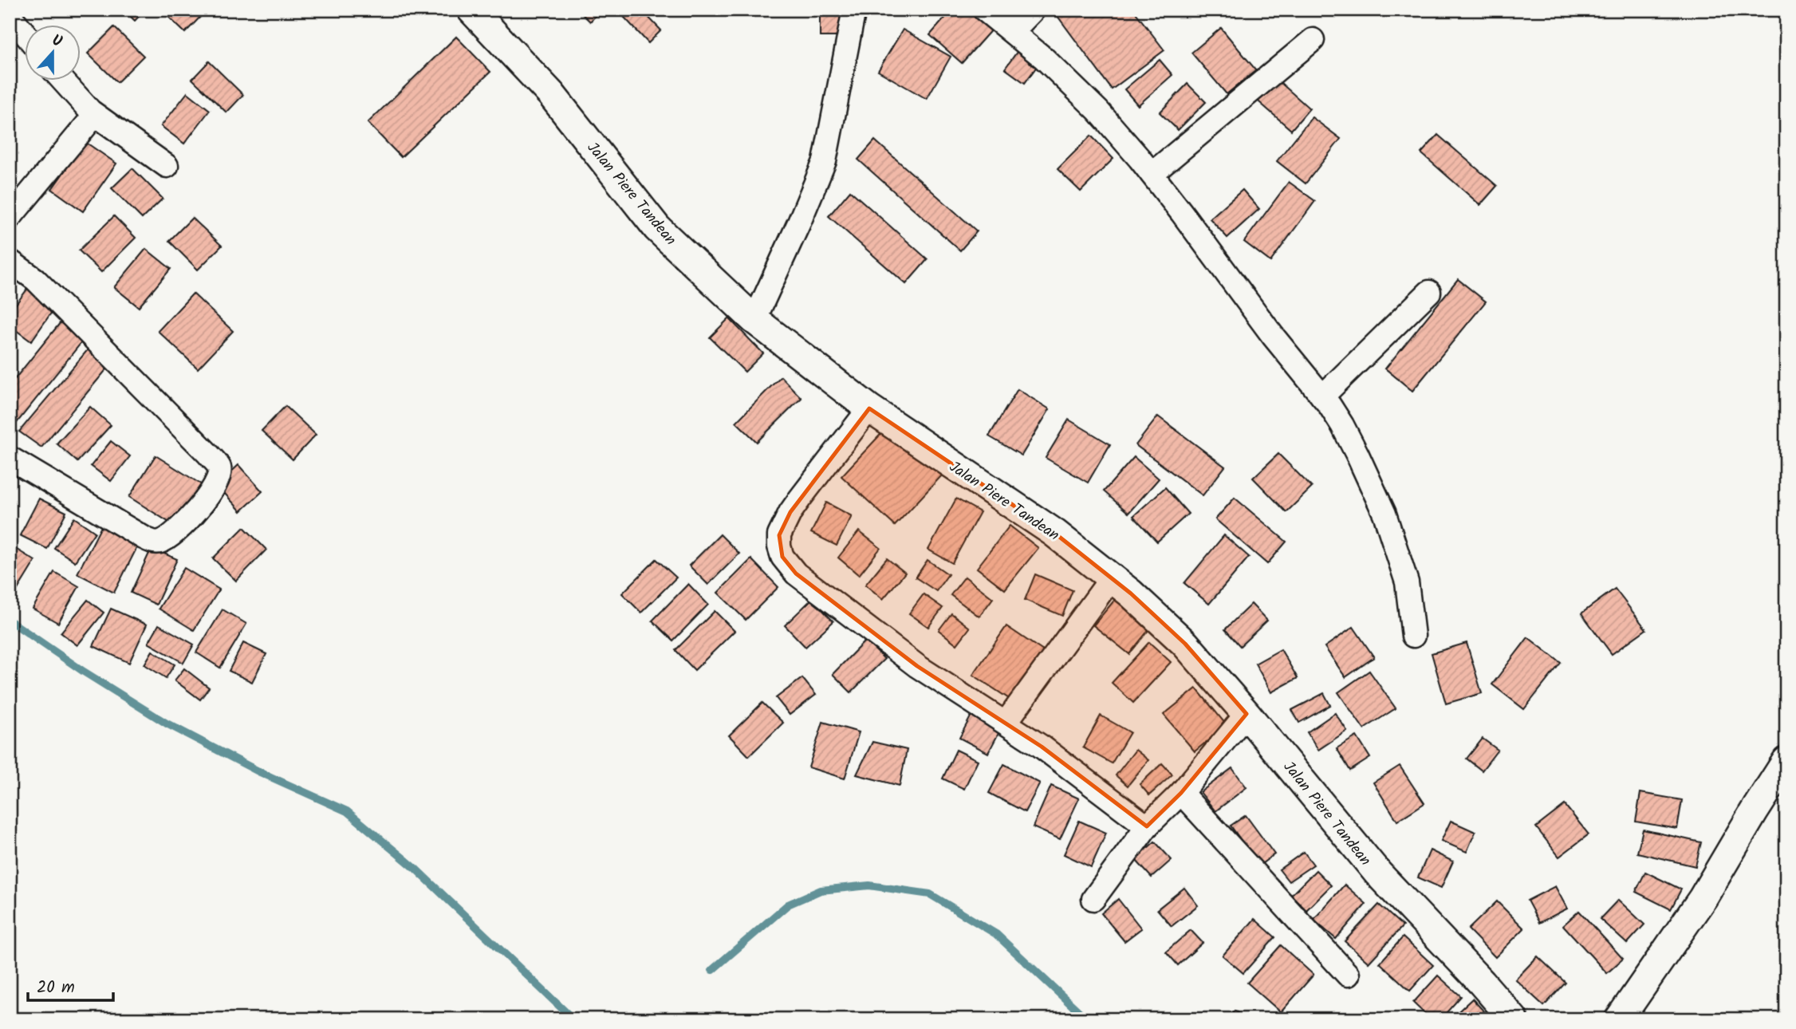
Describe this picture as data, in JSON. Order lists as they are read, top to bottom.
{
  "streets": {
    "street": ["Jalan Piere Tandean"]
  },
  "scale_bar": "20 m",
  "north": "top"
}
